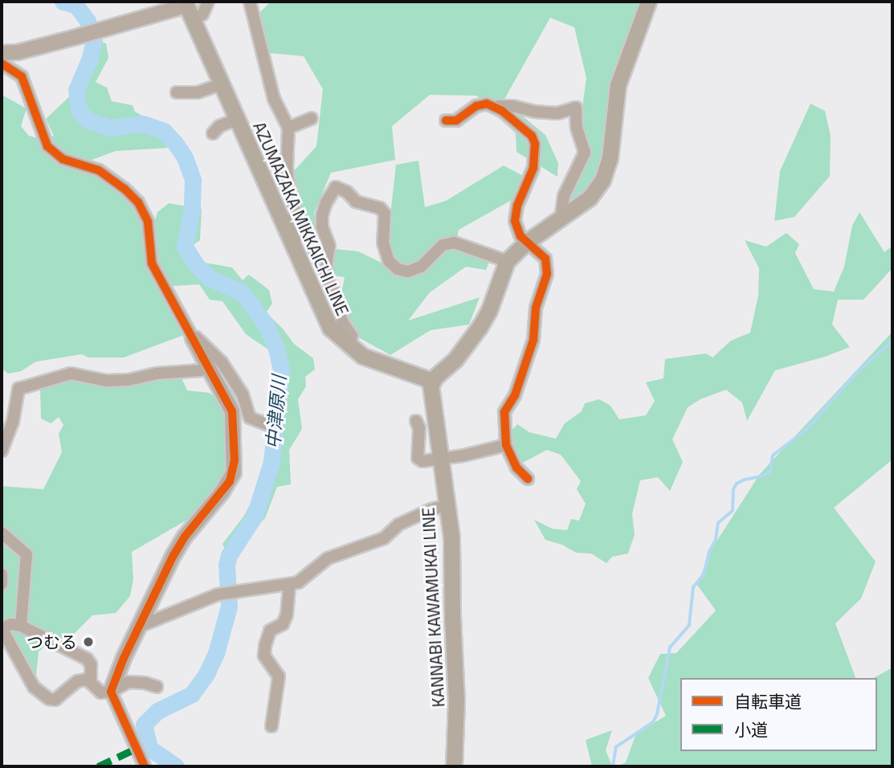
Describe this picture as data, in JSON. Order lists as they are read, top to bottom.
{
  "streets": {
    "main road": ["AZUMAZAKA MIKKAICHI LINE", "KANNABI KAWAMUKAI LINE"]
  },
  "crossings": [
    ["AZUMAZAKA MIKKAICHI LINE", "KANNABI KAWAMUKAI LINE"]
  ],
  "water": ["中津原川"],
  "places": ["つむる"],
  "legend": ["自転車道", "小道"]
}
